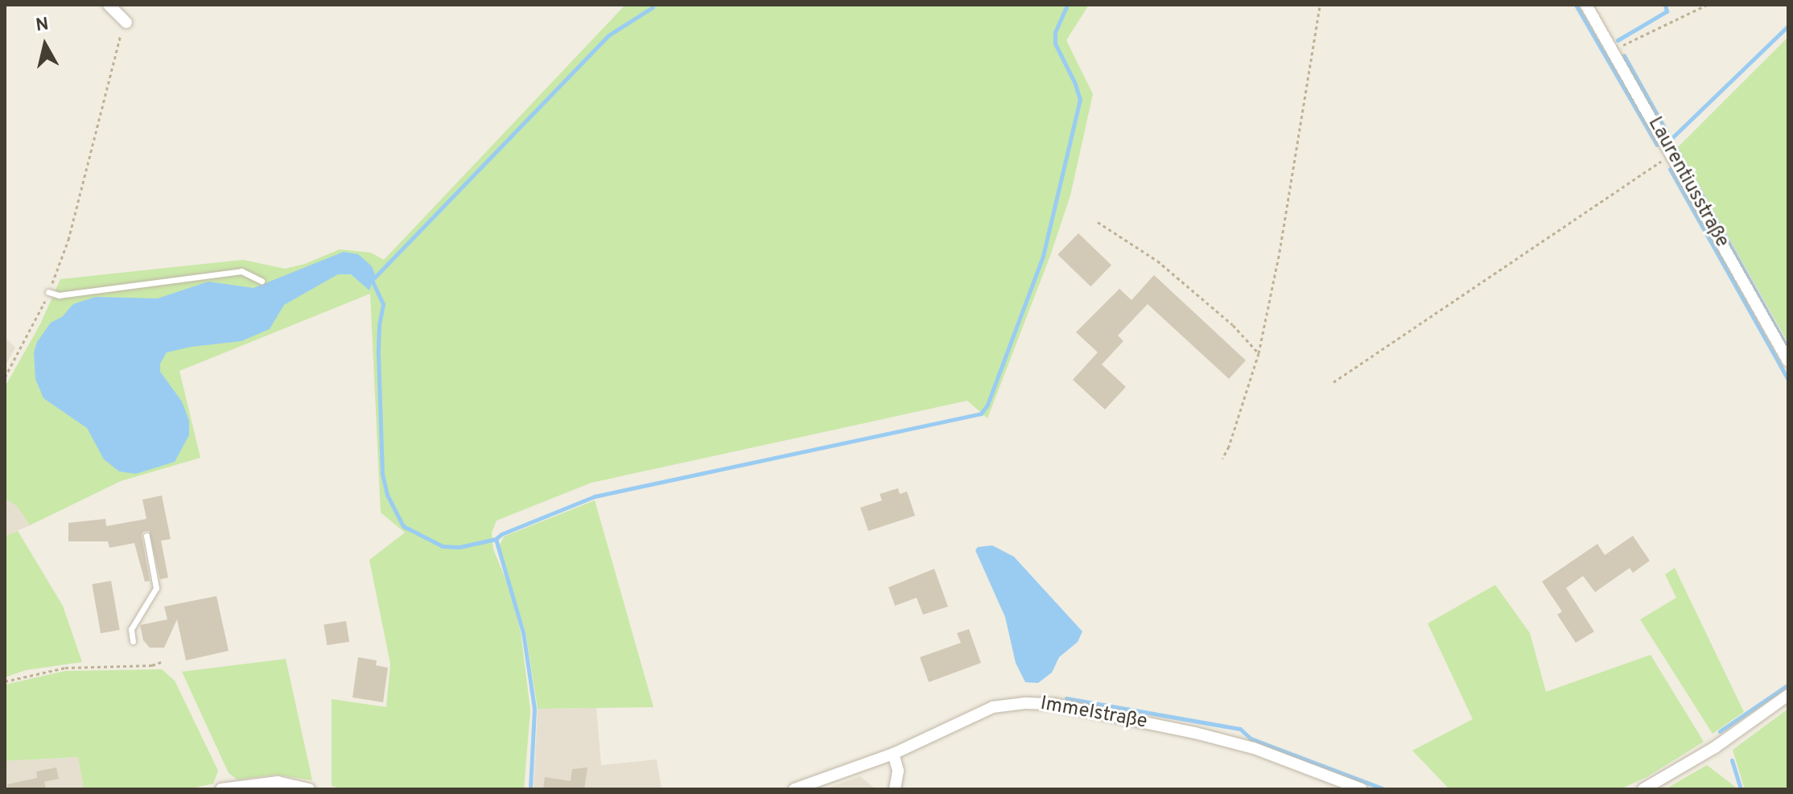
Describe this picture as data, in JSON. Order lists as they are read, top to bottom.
{
  "streets": {
    "street": ["Laurentiusstraße", "Immelstraße"]
  },
  "north": "top"
}
